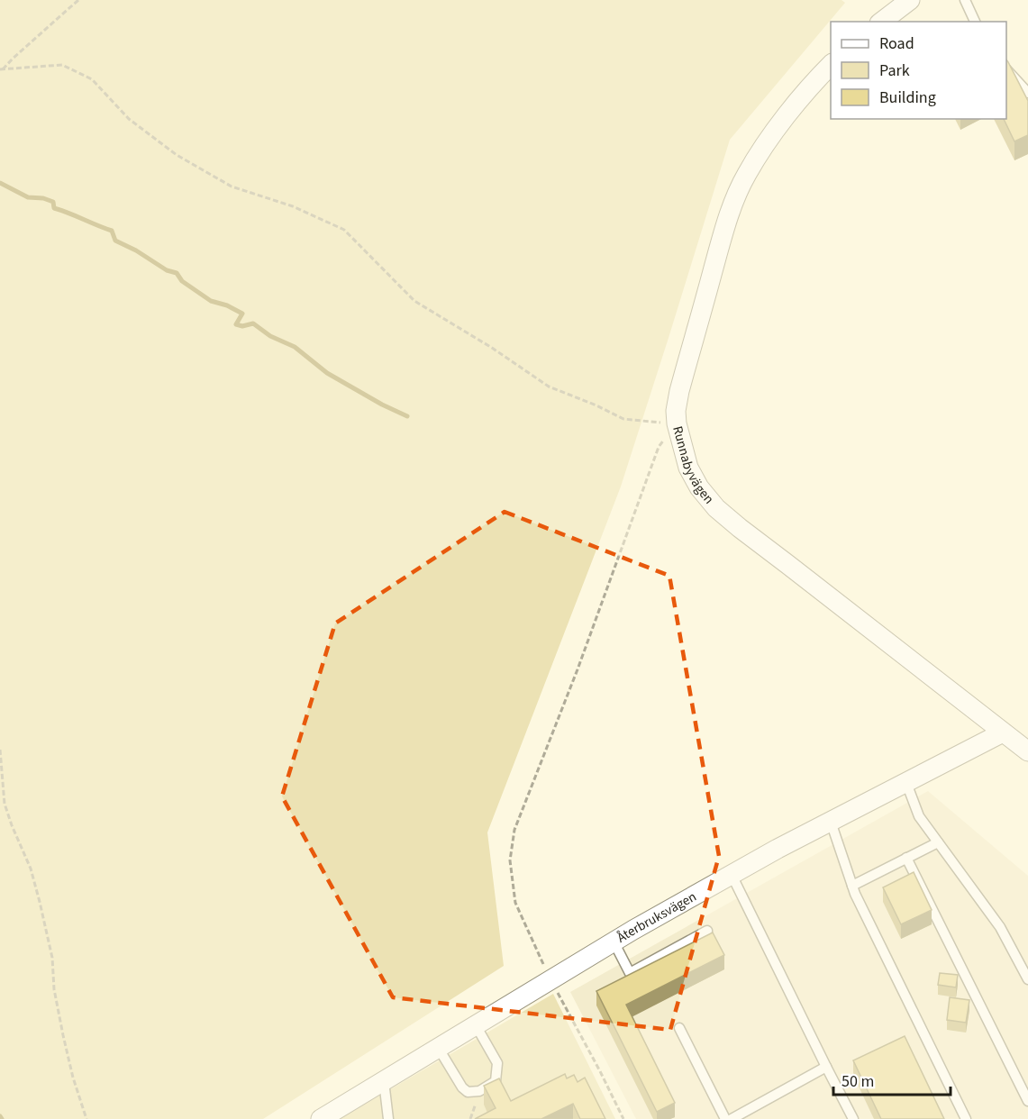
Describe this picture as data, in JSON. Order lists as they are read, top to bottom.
{
  "streets": {
    "street": ["Runnabyvägen", "Återbruksvägen"]
  },
  "crossings": [
    ["Runnabyvägen", "Återbruksvägen"]
  ],
  "legend": ["Road", "Park", "Building"],
  "scale_bar": "50 m"
}
